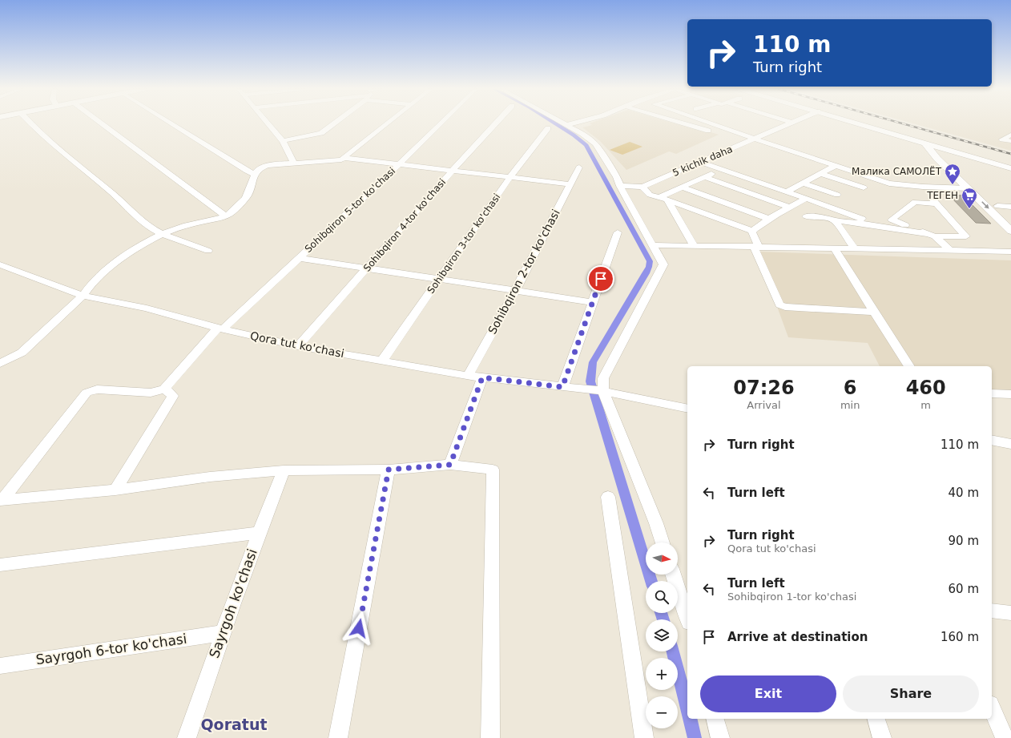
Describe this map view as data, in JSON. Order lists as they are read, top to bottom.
{
  "streets": {
    "street": [
      "5 kichik daha",
      "Sohibqiron 5-tor ko'chasi",
      "Sohibqiron 4-tor ko'chasi",
      "Sohibqiron 3-tor ko'chasi",
      "Sohibqiron 2-tor ko'chasi",
      "Qora tut ko'chasi",
      "Sayrgoh ko'chasi",
      "Sayrgoh 6-tor ko'chasi"
    ]
  },
  "crossings": [
    ["Sohibqiron 5-tor ko'chasi", "Qora tut ko'chasi"],
    ["Sohibqiron 4-tor ko'chasi", "Qora tut ko'chasi"],
    ["Sohibqiron 3-tor ko'chasi", "Qora tut ko'chasi"],
    ["Sohibqiron 2-tor ko'chasi", "Qora tut ko'chasi"],
    ["Sayrgoh ko'chasi", "Sayrgoh 6-tor ko'chasi"]
  ],
  "districts": ["Qoratut"],
  "places": {
    "place": ["Малика САМОЛЁТ"],
    "supermarket": ["ТЕГЕН"]
  },
  "north": "right",
  "page": {
    "turn": ["110 m", "Turn right"],
    "eta": [
      "07:26",
      "Arrival",
      "6",
      "min",
      "460",
      "m"
    ],
    "list": [
      {
        "name": "Turn right",
        "value": "110 m"
      },
      {
        "name": "Turn left",
        "value": "40 m"
      },
      {
        "name": "Turn right",
        "note": "Qora tut ko'chasi",
        "value": "90 m"
      },
      {
        "name": "Turn left",
        "note": "Sohibqiron 1-tor ko'chasi",
        "value": "60 m"
      },
      {
        "name": "Arrive at destination",
        "value": "160 m"
      }
    ],
    "map_buttons": ["+", "−"],
    "buttons": ["Exit", "Share"]
  }
}
